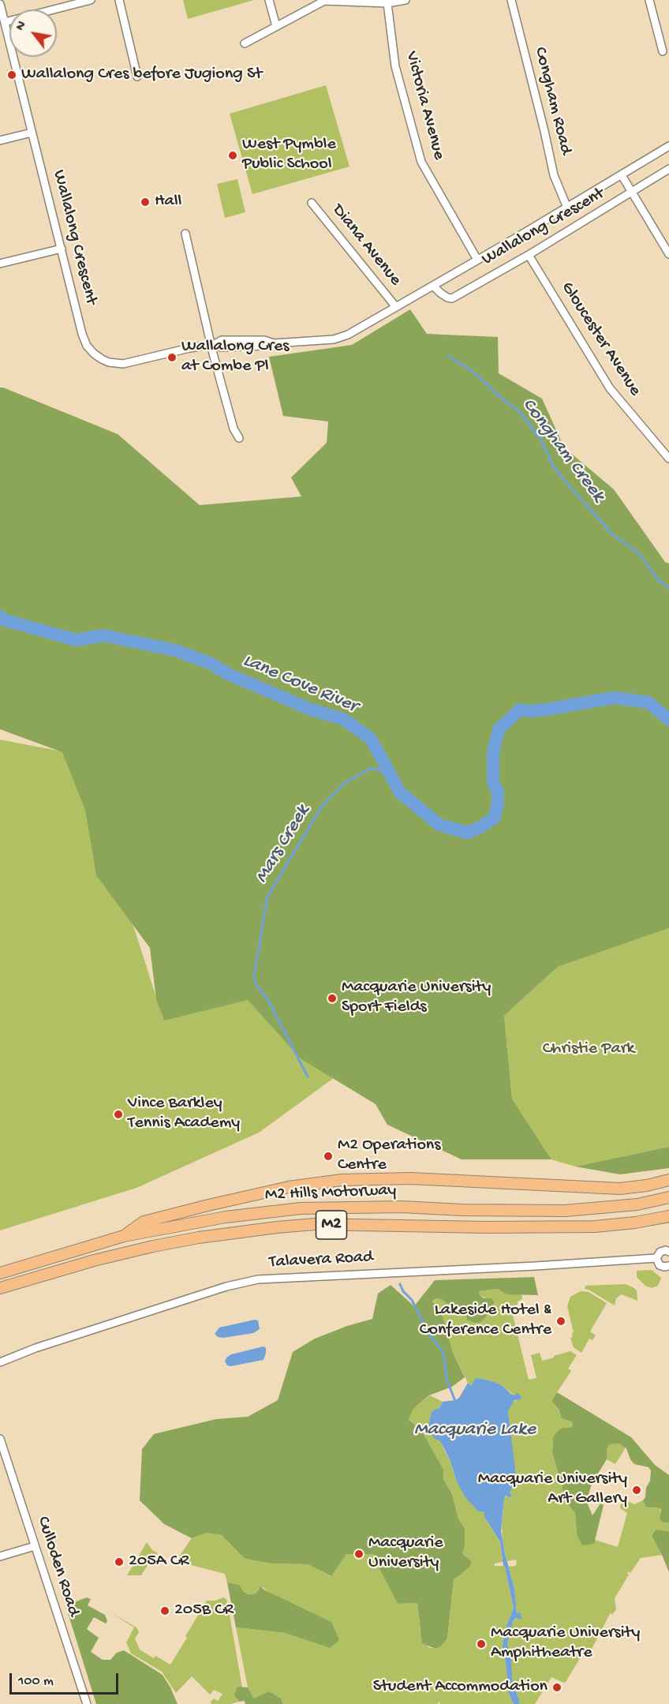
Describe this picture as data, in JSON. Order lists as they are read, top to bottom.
{
  "streets": {
    "highway": ["M2 Hills Motorway", "M2"],
    "street": [
      "Congham Road",
      "Victoria Avenue",
      "Wallalong Crescent",
      "Diana Avenue",
      "Gloucester Avenue",
      "Talavera Road",
      "Culloden Road"
    ]
  },
  "crossings": [
    ["Congham Road", "Wallalong Crescent"],
    ["Victoria Avenue", "Wallalong Crescent"],
    ["Wallalong Crescent", "Diana Avenue"],
    ["Wallalong Crescent", "Gloucester Avenue"],
    ["M2 Hills Motorway", "M2"]
  ],
  "water": [
    "Congham Creek",
    "Lane Cove River",
    "Mars Creek",
    "Macquarie Lake"
  ],
  "parks": ["Christie Park"],
  "places": [
    "Wallalong Cres before Jugiong St",
    "West Pymble Public School",
    "Hall",
    "Wallalong Cres at Combe Pl",
    "Macquarie University Sport Fields",
    "Vince Barkley Tennis Academy",
    "M2 Operations Centre",
    "Lakeside Hotel & Conference Centre",
    "Macquarie University Art Gallery",
    "Macquarie University",
    "205A CR",
    "205B CR",
    "Macquarie University Amphitheatre",
    "Student Accommodation"
  ],
  "scale_bar": "100 m",
  "north": "top left"
}
